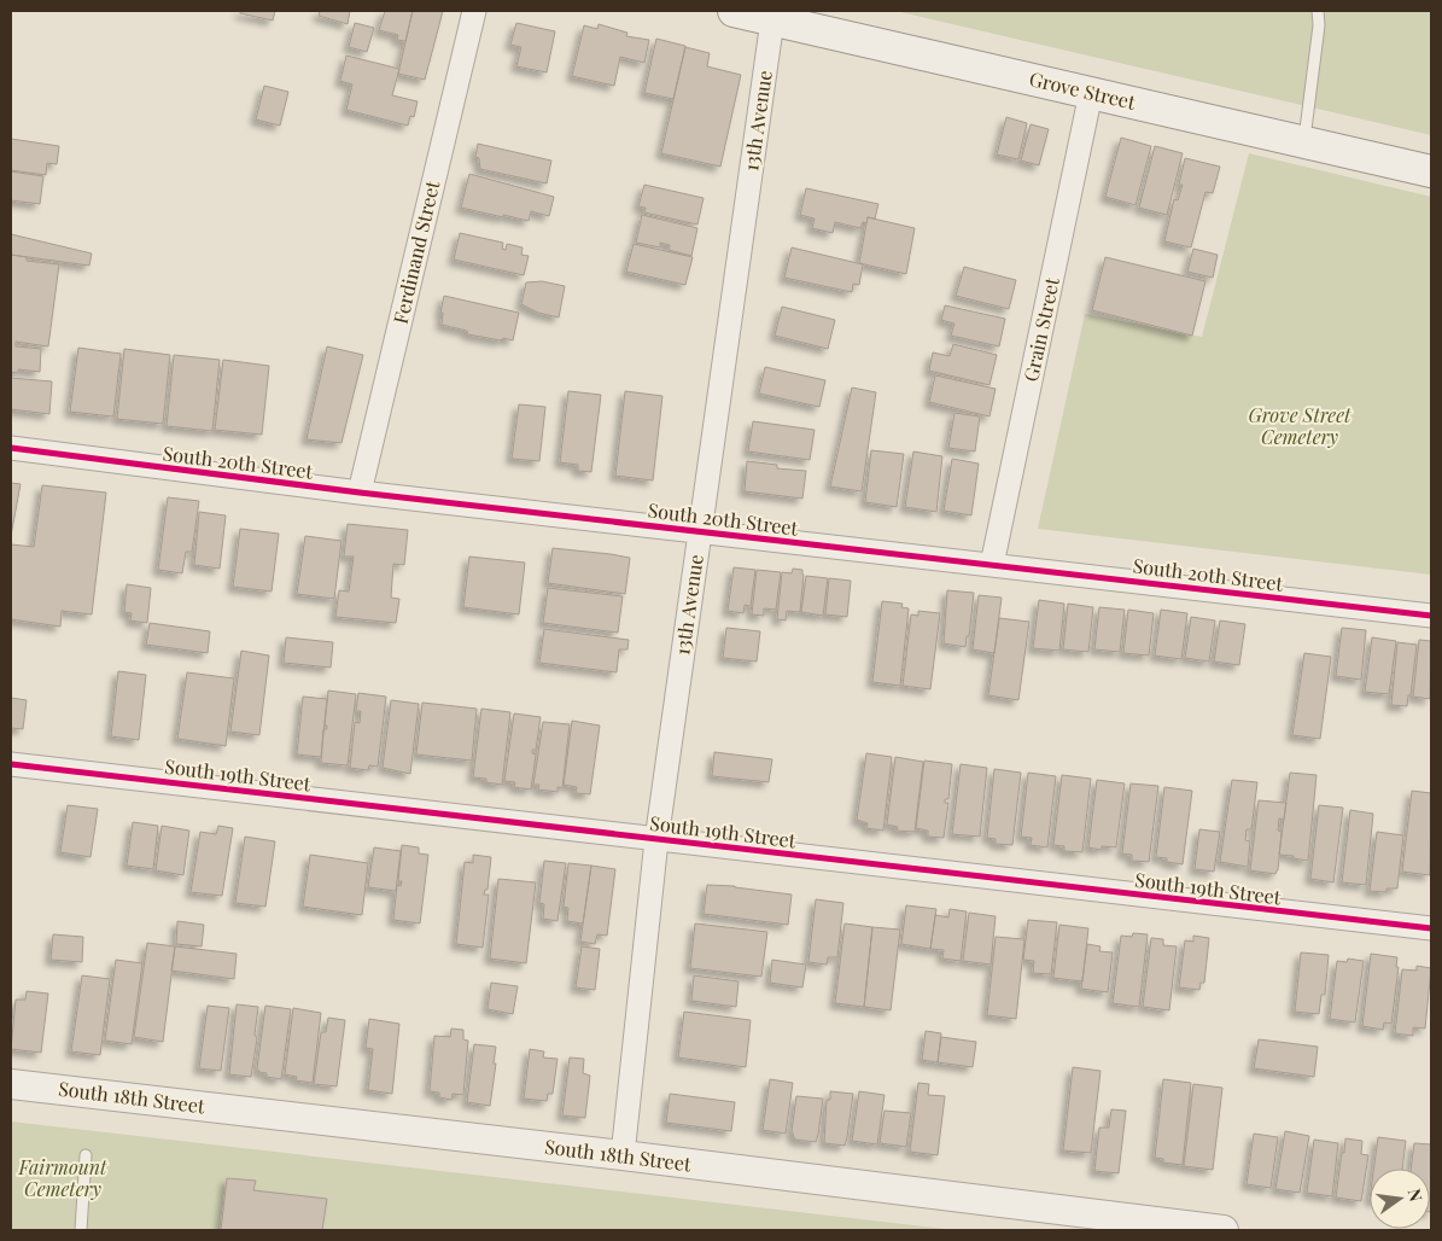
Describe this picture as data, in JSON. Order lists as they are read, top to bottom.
{
  "streets": {
    "main road": ["Grove Street"],
    "street": [
      "13th Avenue",
      "Ferdinand Street",
      "Grain Street",
      "South 20th Street",
      "South 19th Street",
      "South 18th Street"
    ]
  },
  "crossings": [
    ["Grove Street", "13th Avenue"],
    ["Grove Street", "Grain Street"],
    ["13th Avenue", "South 20th Street"],
    ["13th Avenue", "South 19th Street"],
    ["13th Avenue", "South 18th Street"],
    ["Ferdinand Street", "South 20th Street"],
    ["Grain Street", "South 20th Street"]
  ],
  "parks": ["Grove Street Cemetery", "Fairmount Cemetery"],
  "north": "right"
}
